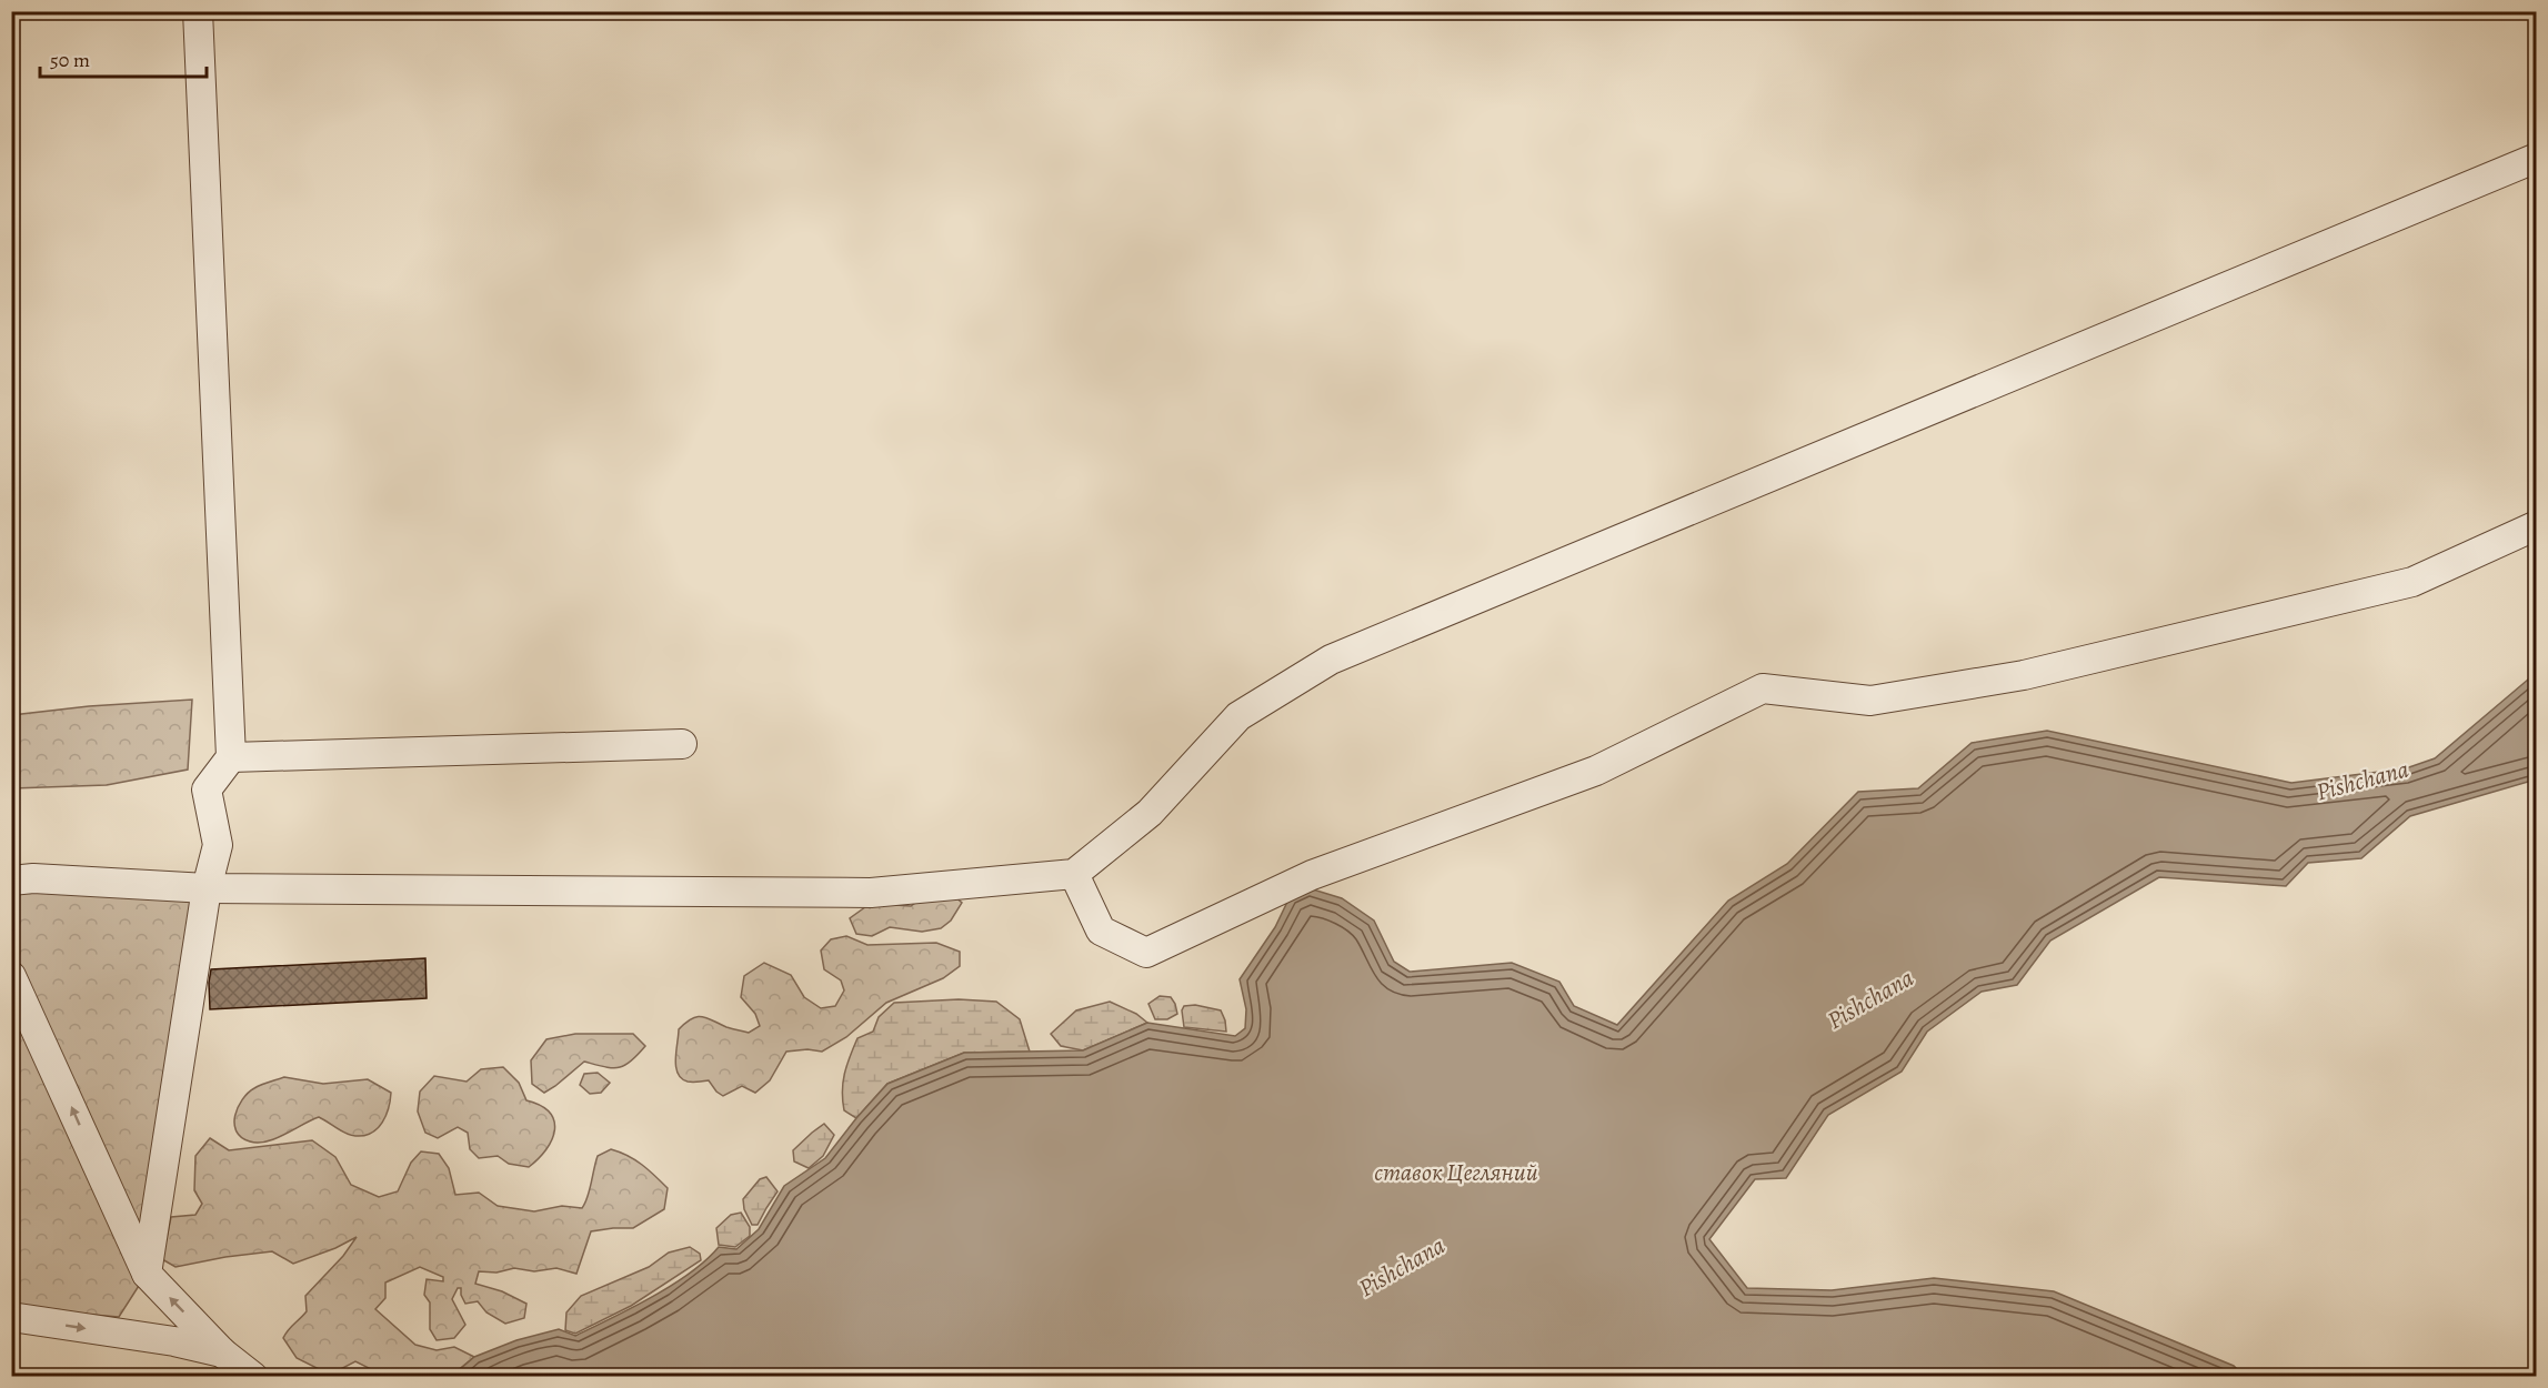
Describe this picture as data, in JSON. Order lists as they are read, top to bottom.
{
  "water": ["Pishchana", "ставок Цегляний"],
  "scale_bar": "50 m"
}
